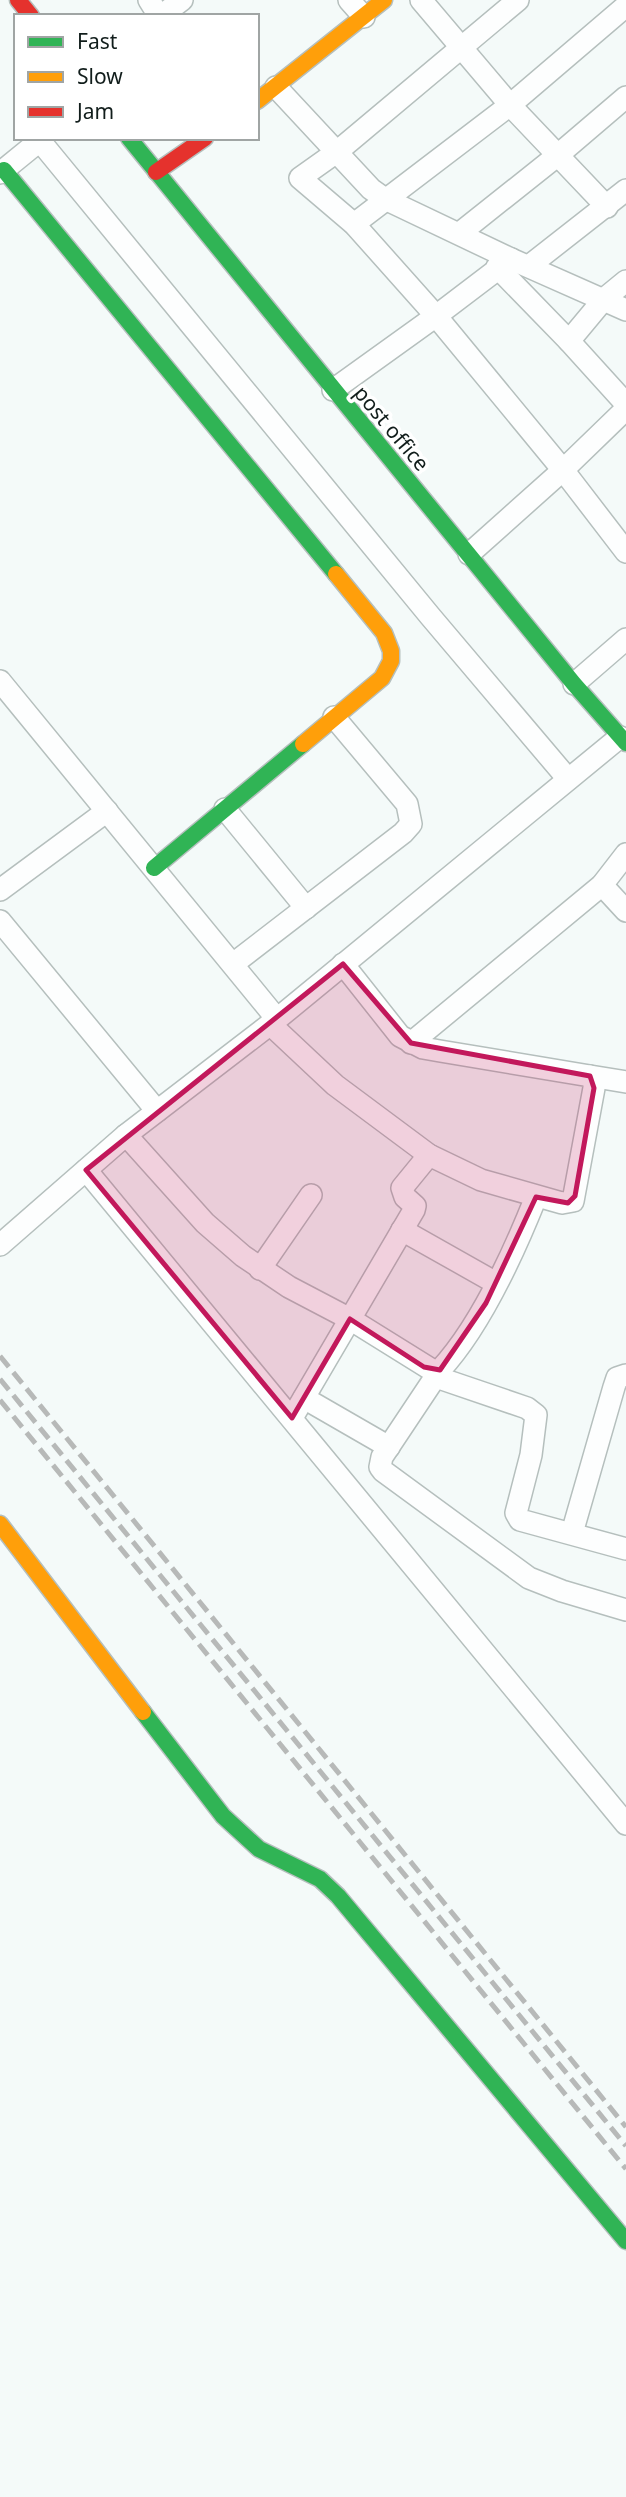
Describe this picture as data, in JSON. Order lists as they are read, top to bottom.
{
  "streets": {
    "street": ["post office"]
  },
  "legend": ["Fast", "Slow", "Jam"]
}
